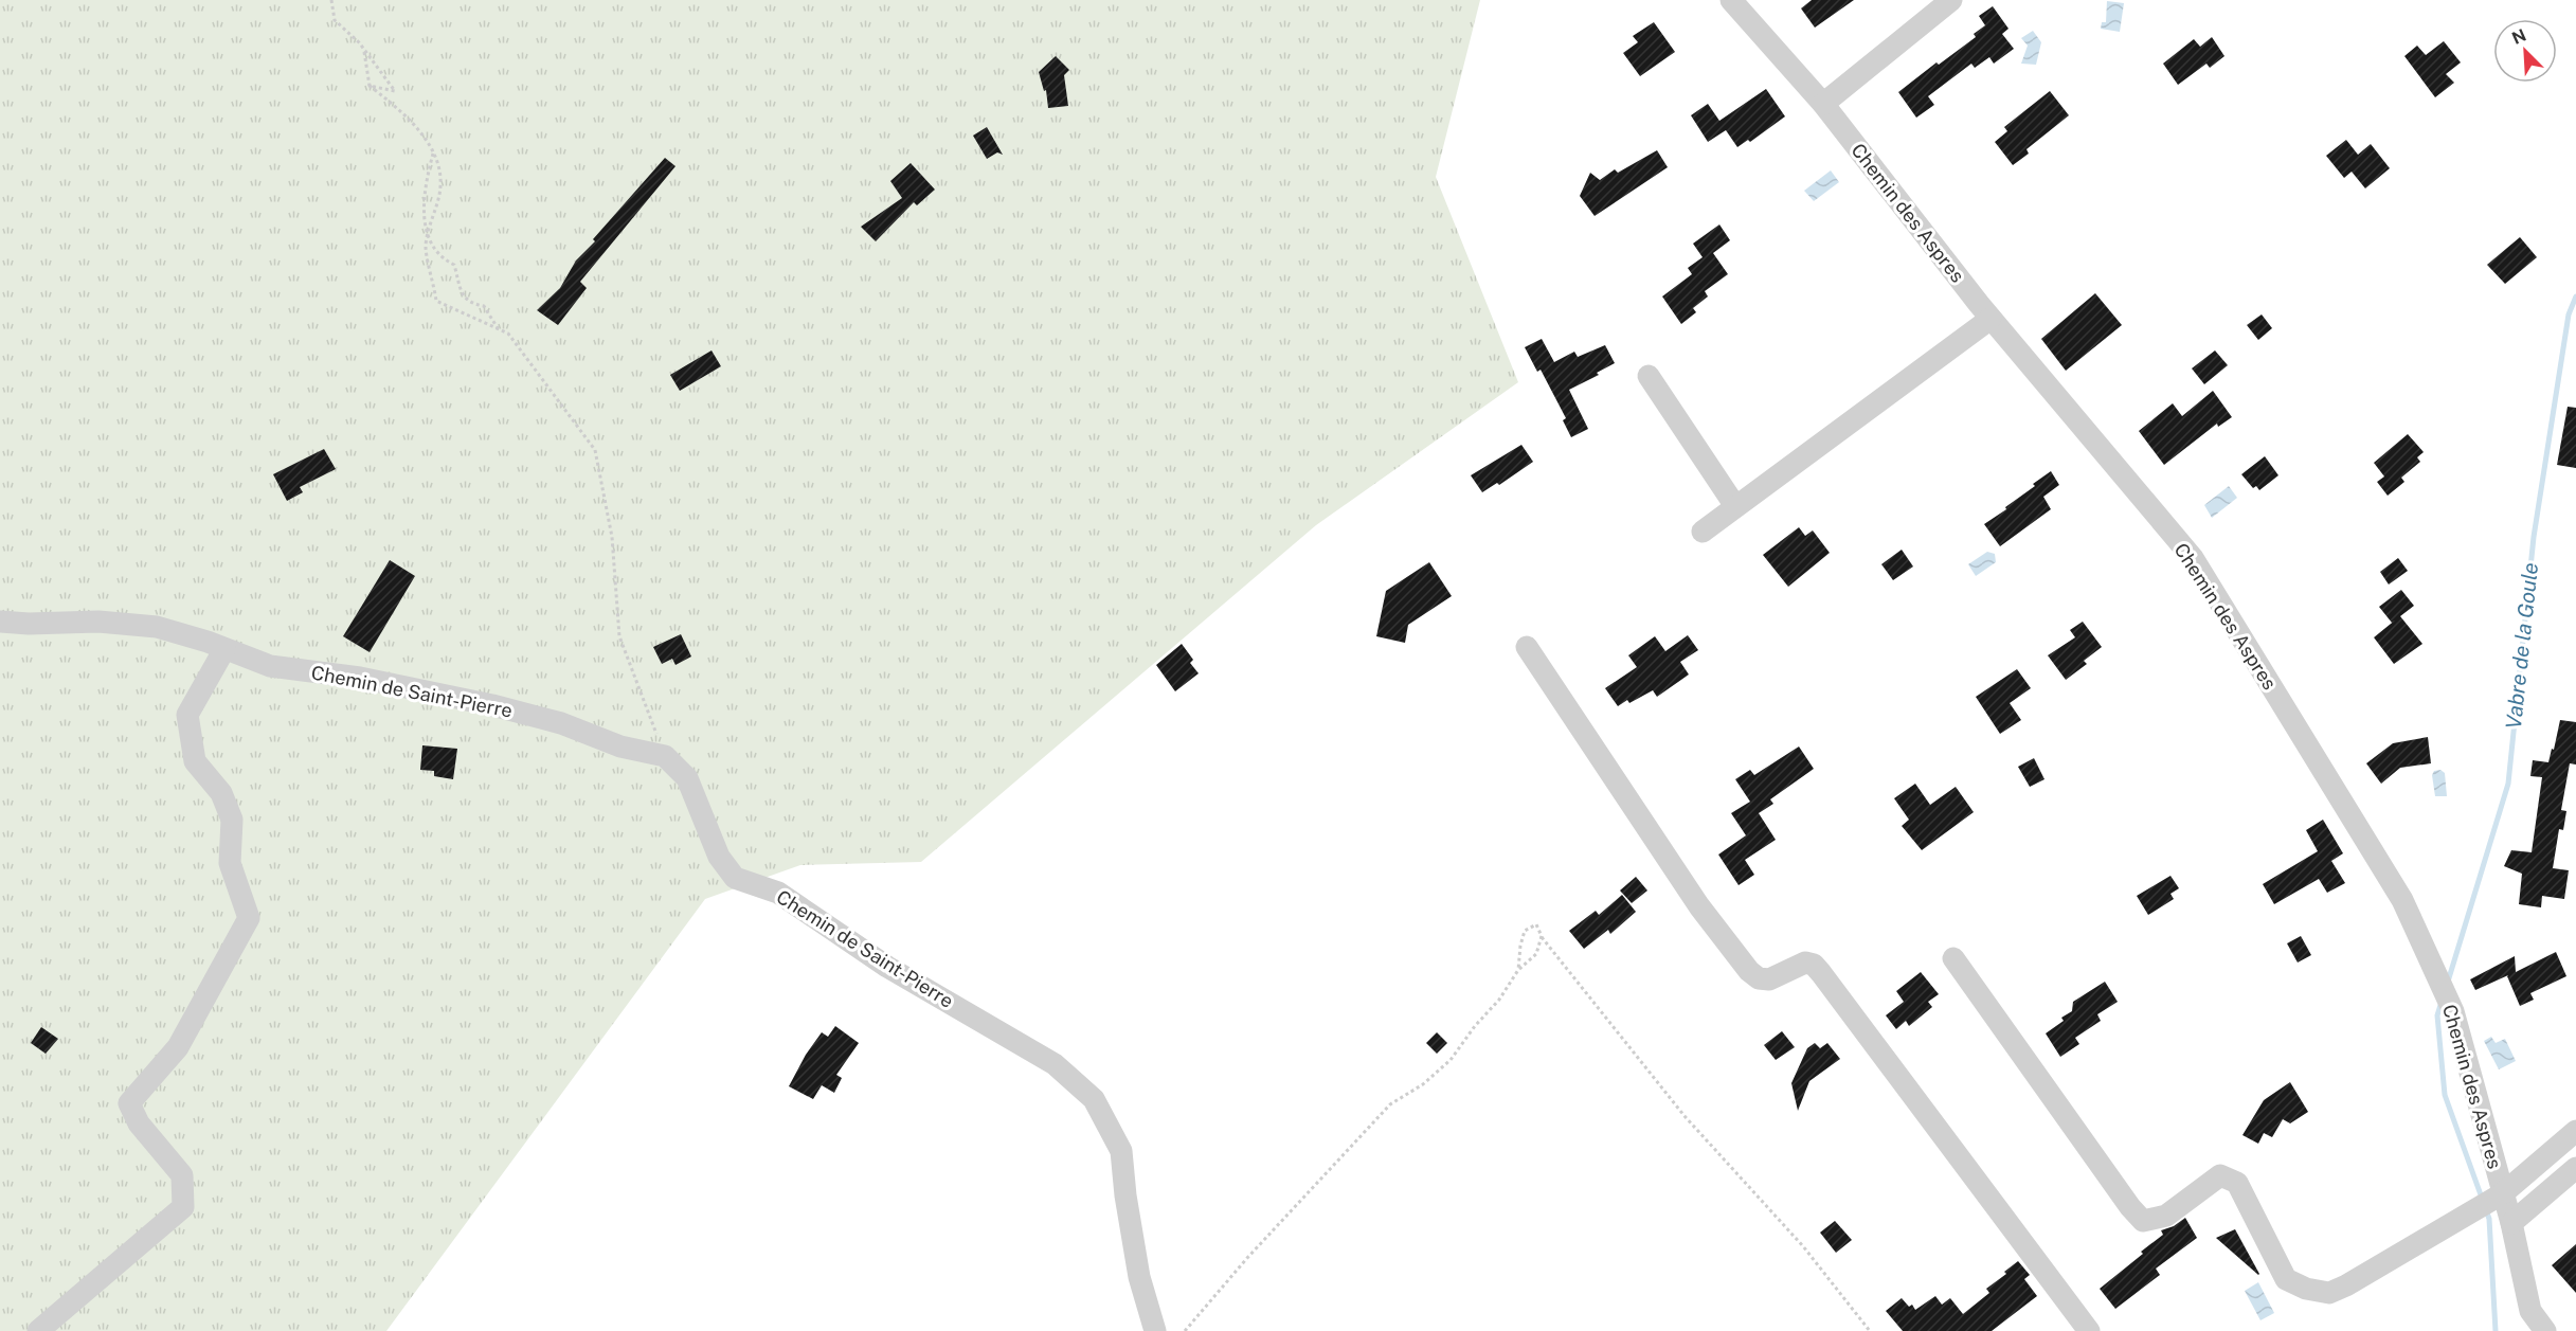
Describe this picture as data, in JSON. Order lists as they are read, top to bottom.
{
  "streets": {
    "street": ["Chemin des Aspres", "Chemin de Saint-Pierre"]
  },
  "water": ["Vabre de la Goule"],
  "north": "top left"
}
